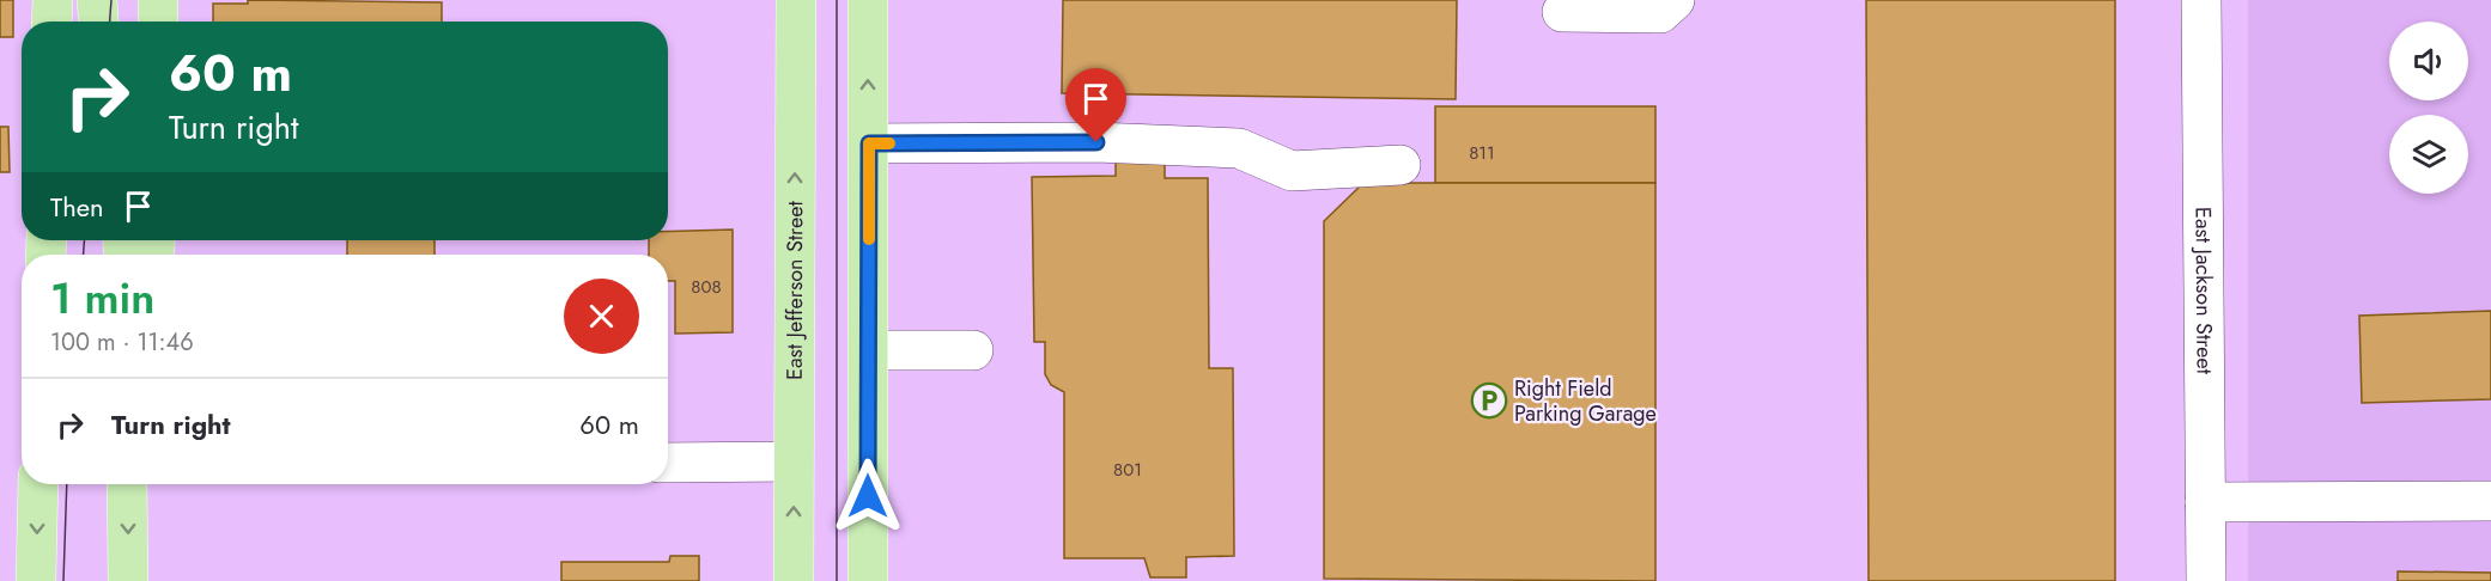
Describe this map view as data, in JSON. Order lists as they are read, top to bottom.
{
  "streets": {
    "main road": ["East Jefferson Street"],
    "street": ["East Jackson Street"]
  },
  "places": {
    "parking": ["Right Field Parking Garage"]
  },
  "house_numbers": ["811", "808", "801"],
  "page": {
    "turn": ["60 m", "Turn right"],
    "then": "Then",
    "heading": ["1 min", "100 m · 11:46"],
    "list": [
      {
        "name": "Turn right",
        "value": "60 m"
      }
    ]
  }
}
